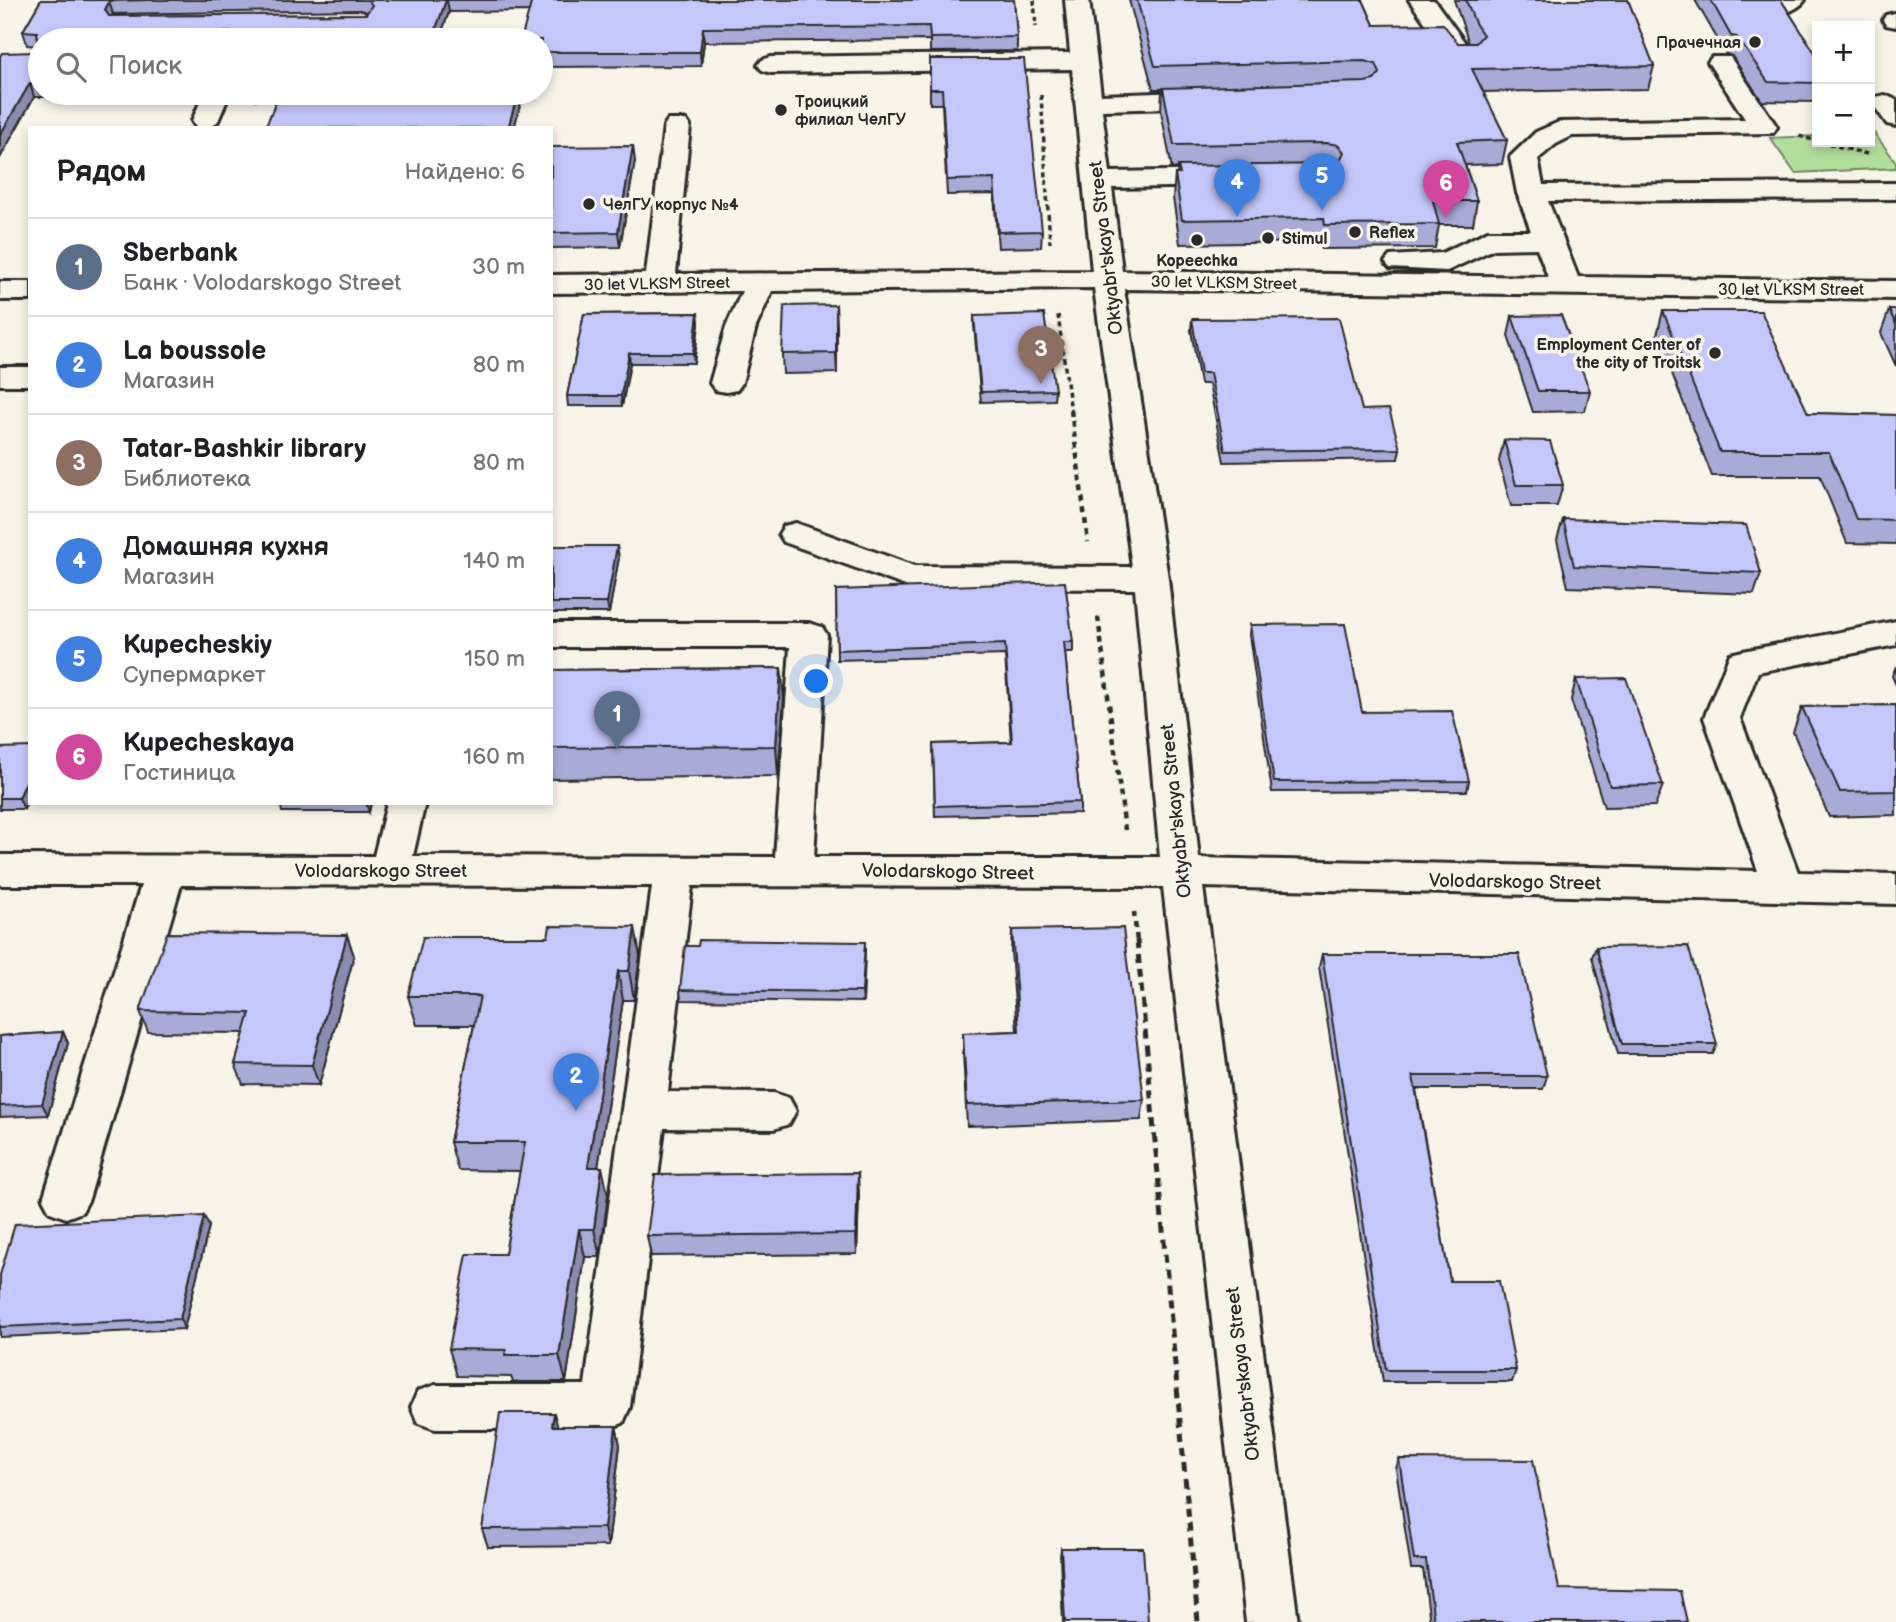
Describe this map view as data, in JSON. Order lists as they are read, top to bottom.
{
  "streets": {
    "street": ["Oktyabr'skaya Street", "30 let VLKSM Street", "Volodarskogo Street"]
  },
  "crossings": [
    ["Oktyabr'skaya Street", "30 let VLKSM Street"],
    ["Oktyabr'skaya Street", "Volodarskogo Street"]
  ],
  "places": [
    "Прачечная",
    "Троицкий филиал ЧелГУ",
    "ЧелГУ корпус №4",
    "Reflex",
    "Stimul",
    "Kopeechka",
    "Employment Center of the city of Troitsk"
  ],
  "page": {
    "map_buttons": ["+", "−"],
    "search": "Поиск",
    "heading": ["Рядом", "Найдено: 6"],
    "pins": [
      "5",
      "4",
      "6",
      "3",
      "1",
      "2"
    ],
    "list": [
      {
        "mark": "1",
        "name": "Sberbank",
        "note": "Банк · Volodarskogo Street",
        "value": "30 m"
      },
      {
        "mark": "2",
        "name": "La boussole",
        "note": "Магазин",
        "value": "80 m"
      },
      {
        "mark": "3",
        "name": "Tatar-Bashkir library",
        "note": "Библиотека",
        "value": "80 m"
      },
      {
        "mark": "4",
        "name": "Домашняя кухня",
        "note": "Магазин",
        "value": "140 m"
      },
      {
        "mark": "5",
        "name": "Kupecheskiy",
        "note": "Супермаркет",
        "value": "150 m"
      },
      {
        "mark": "6",
        "name": "Kupecheskaya",
        "note": "Гостиница",
        "value": "160 m"
      }
    ]
  }
}
